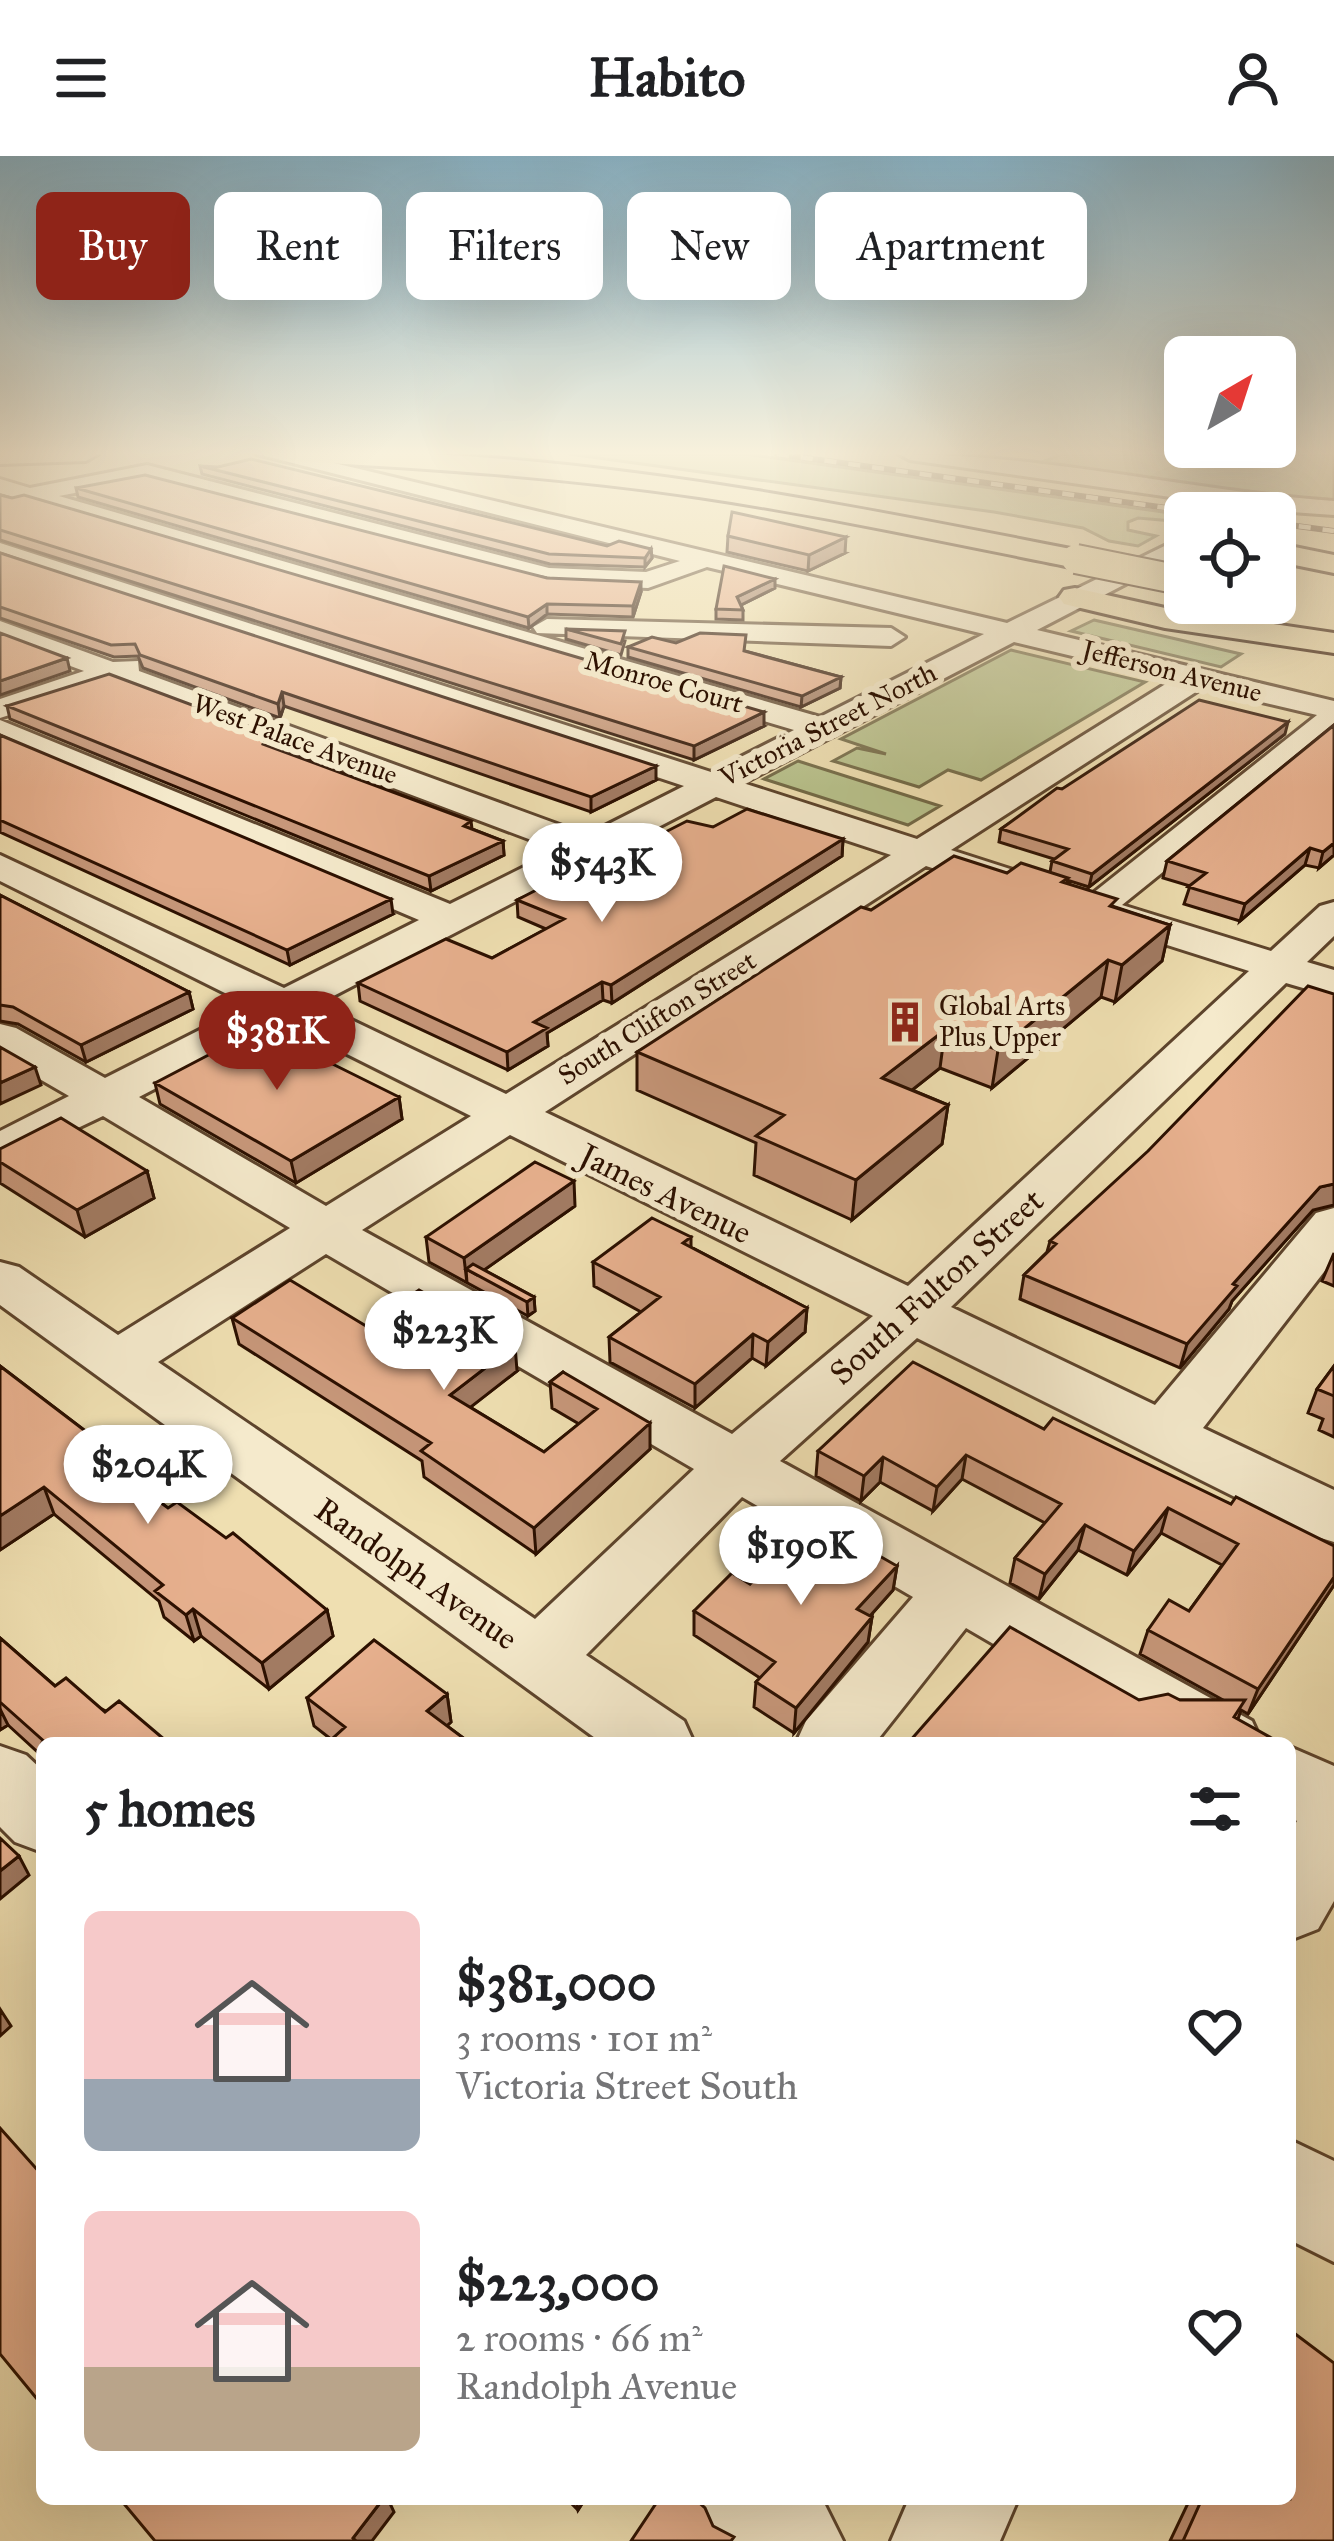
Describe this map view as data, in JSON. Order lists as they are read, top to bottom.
{
  "streets": {
    "street": [
      "Jefferson Avenue",
      "Monroe Court",
      "Victoria Street North",
      "West Palace Avenue",
      "South Clifton Street",
      "James Avenue",
      "South Fulton Street",
      "Randolph Avenue"
    ]
  },
  "crossings": [
    ["Jefferson Avenue", "Victoria Street North"],
    ["Jefferson Avenue", "South Clifton Street"],
    ["Monroe Court", "Victoria Street North"],
    ["Victoria Street North", "West Palace Avenue"],
    ["Victoria Street North", "James Avenue"],
    ["South Clifton Street", "James Avenue"],
    ["South Clifton Street", "Randolph Avenue"],
    ["James Avenue", "South Fulton Street"],
    ["South Fulton Street", "Randolph Avenue"]
  ],
  "places": {
    "building": ["Global Arts Plus Upper"]
  },
  "north": "top right",
  "page": {
    "header": "Habito",
    "chip": [
      "Buy",
      "Rent",
      "Filters",
      "New",
      "Apartment"
    ],
    "price": [
      "$543K",
      "$381K",
      "$223K",
      "$204K",
      "$190K"
    ],
    "heading": "5 homes",
    "list": [
      {
        "name": "$381,000",
        "note": "3 rooms · 101 m² · Victoria Street South"
      },
      {
        "name": "$223,000",
        "note": "2 rooms · 66 m² · Randolph Avenue"
      }
    ]
  }
}
